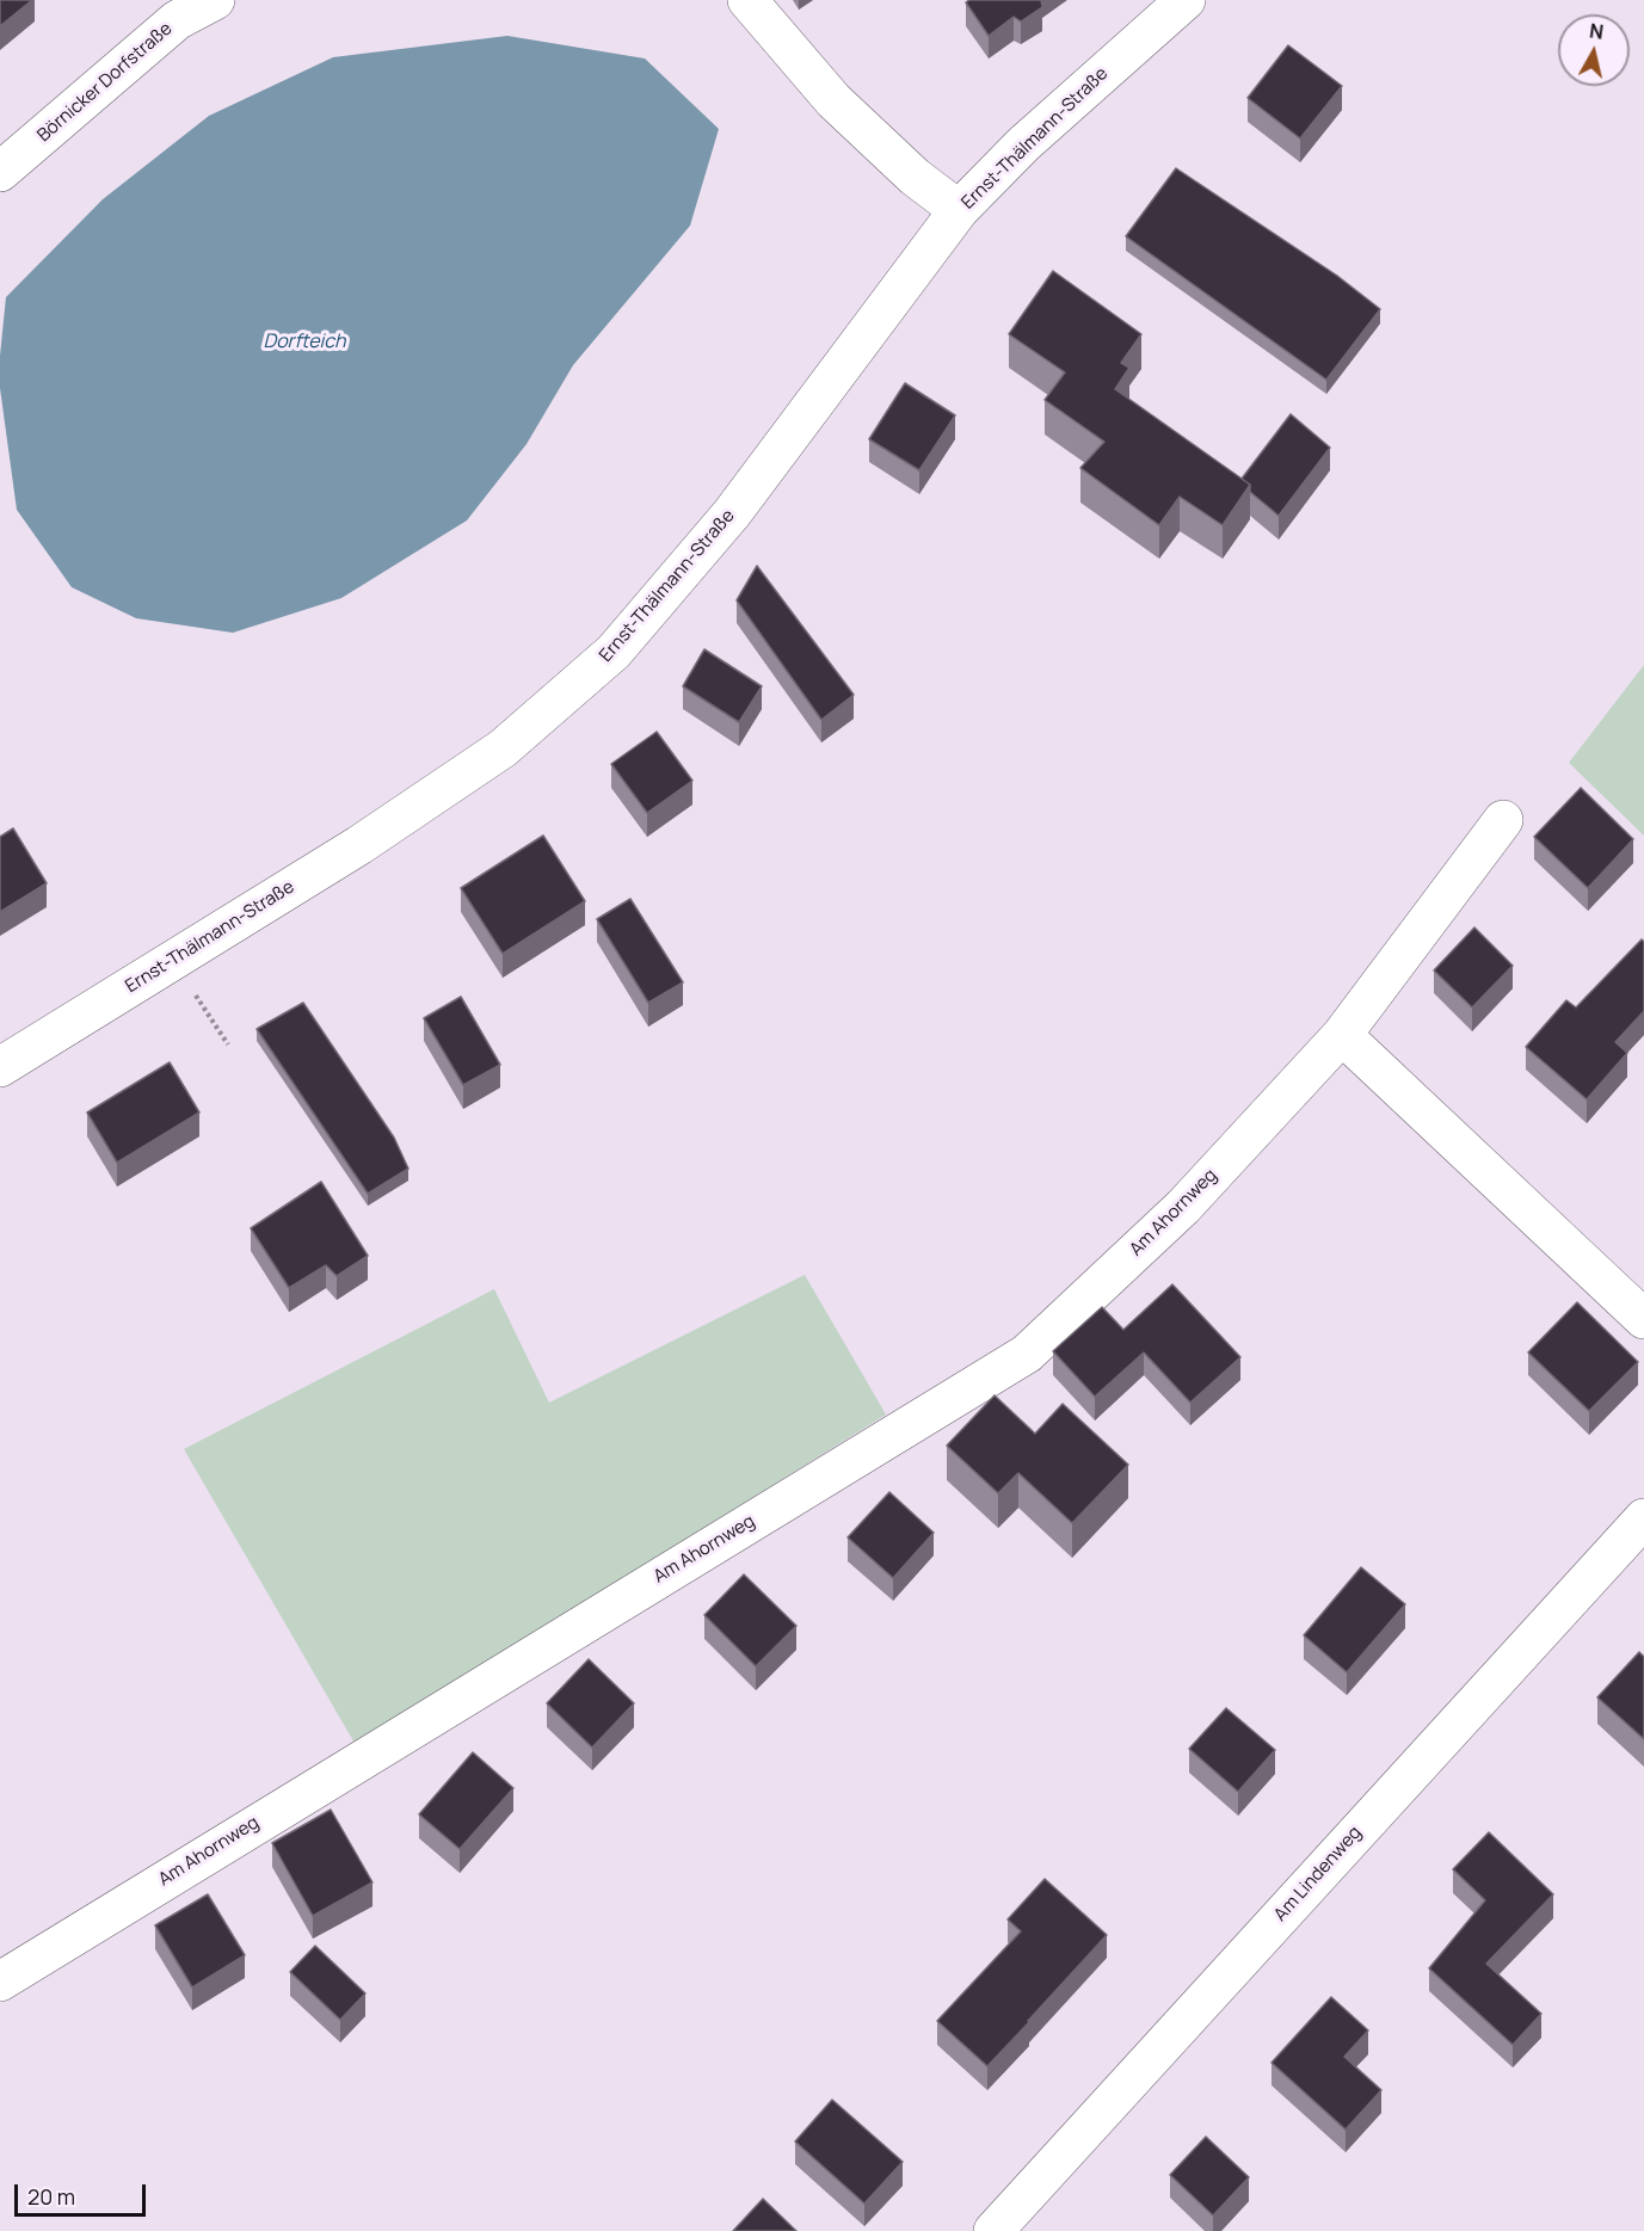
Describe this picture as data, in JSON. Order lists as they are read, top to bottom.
{
  "streets": {
    "street": [
      "Börnicker Dorfstraße",
      "Ernst-Thälmann-Straße",
      "Am Ahornweg",
      "Am Lindenweg"
    ]
  },
  "water": ["Dorfteich"],
  "scale_bar": "20 m",
  "north": "top"
}
